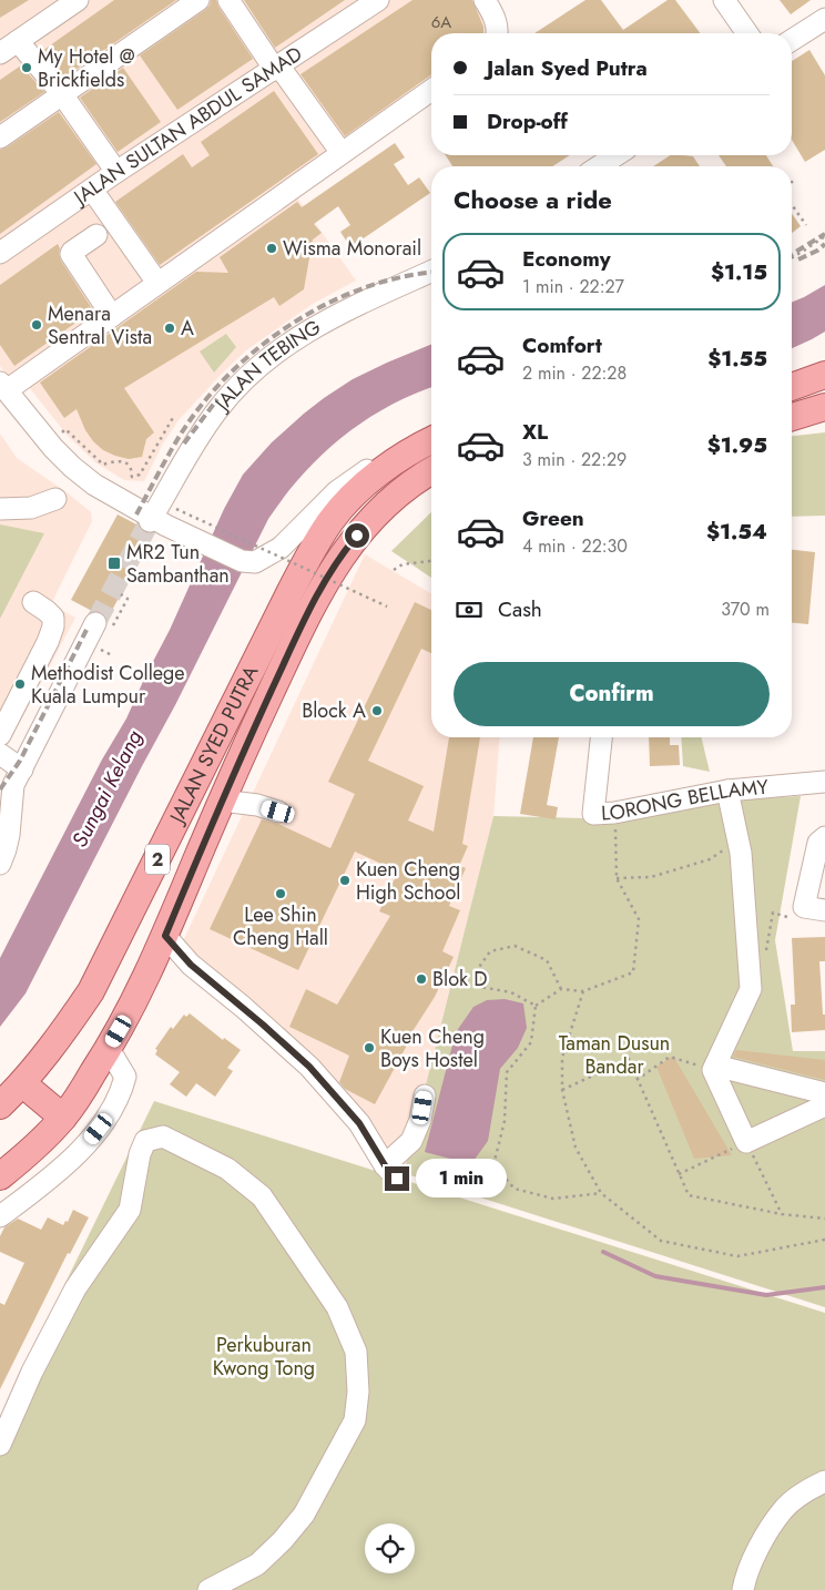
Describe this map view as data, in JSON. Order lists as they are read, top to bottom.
{
  "streets": {
    "main road": ["JALAN SYED PUTRA", "2"],
    "street": ["JALAN SULTAN ABDUL SAMAD", "JALAN TEBING", "LORONG BELLAMY"]
  },
  "water": ["Sungai Kelang"],
  "parks": ["Taman Dusun Bandar", "Perkuburan Kwong Tong"],
  "places": {
    "other": [
      "My Hotel @ Brickfields",
      "Wisma Monorail",
      "Menara Sentral Vista",
      "A",
      "Methodist College Kuala Lumpur",
      "Block A",
      "Kuen Cheng High School",
      "Lee Shin Cheng Hall",
      "Blok D",
      "Kuen Cheng Boys Hostel"
    ],
    "transit": ["MR2 Tun Sambanthan"]
  },
  "house_numbers": ["6A"],
  "page": {
    "banner": ["Jalan Syed Putra", "Drop-off"],
    "heading": "Choose a ride",
    "list": [
      {
        "name": "Economy",
        "note": "1 min · 22:27",
        "value": "$1.15"
      },
      {
        "name": "Comfort",
        "note": "2 min · 22:28",
        "value": "$1.55"
      },
      {
        "name": "XL",
        "note": "3 min · 22:29",
        "value": "$1.95"
      },
      {
        "name": "Green",
        "note": "4 min · 22:30",
        "value": "$1.54"
      }
    ],
    "pay": ["Cash", "370 m"],
    "buttons": "Confirm",
    "bubble": "1 min"
  }
}
